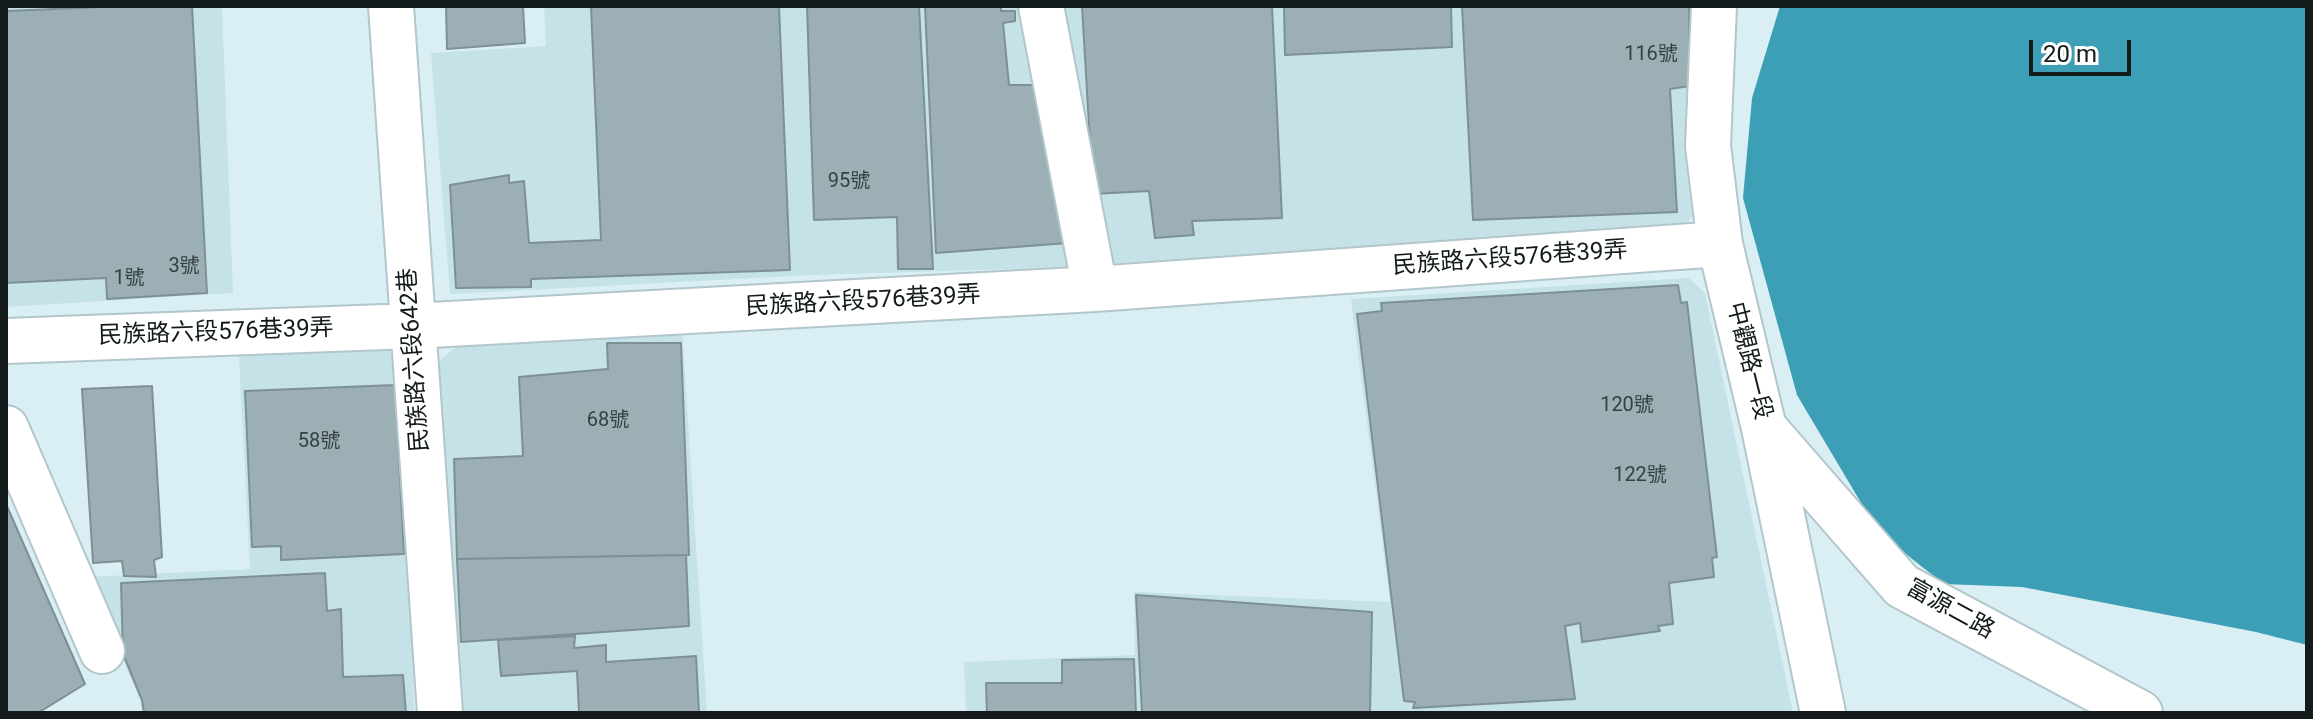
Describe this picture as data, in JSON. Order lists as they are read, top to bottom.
{
  "streets": {
    "street": [
      "民族路六段576巷39弄",
      "民族路六段642巷",
      "中觀路一段",
      "富源二路"
    ]
  },
  "crossings": [
    ["民族路六段576巷39弄", "民族路六段642巷"],
    ["民族路六段576巷39弄", "中觀路一段"],
    ["中觀路一段", "富源二路"]
  ],
  "house_numbers": [
    "116號",
    "95號",
    "3號",
    "1號",
    "120號",
    "68號",
    "58號",
    "122號"
  ],
  "scale_bar": "20 m"
}
